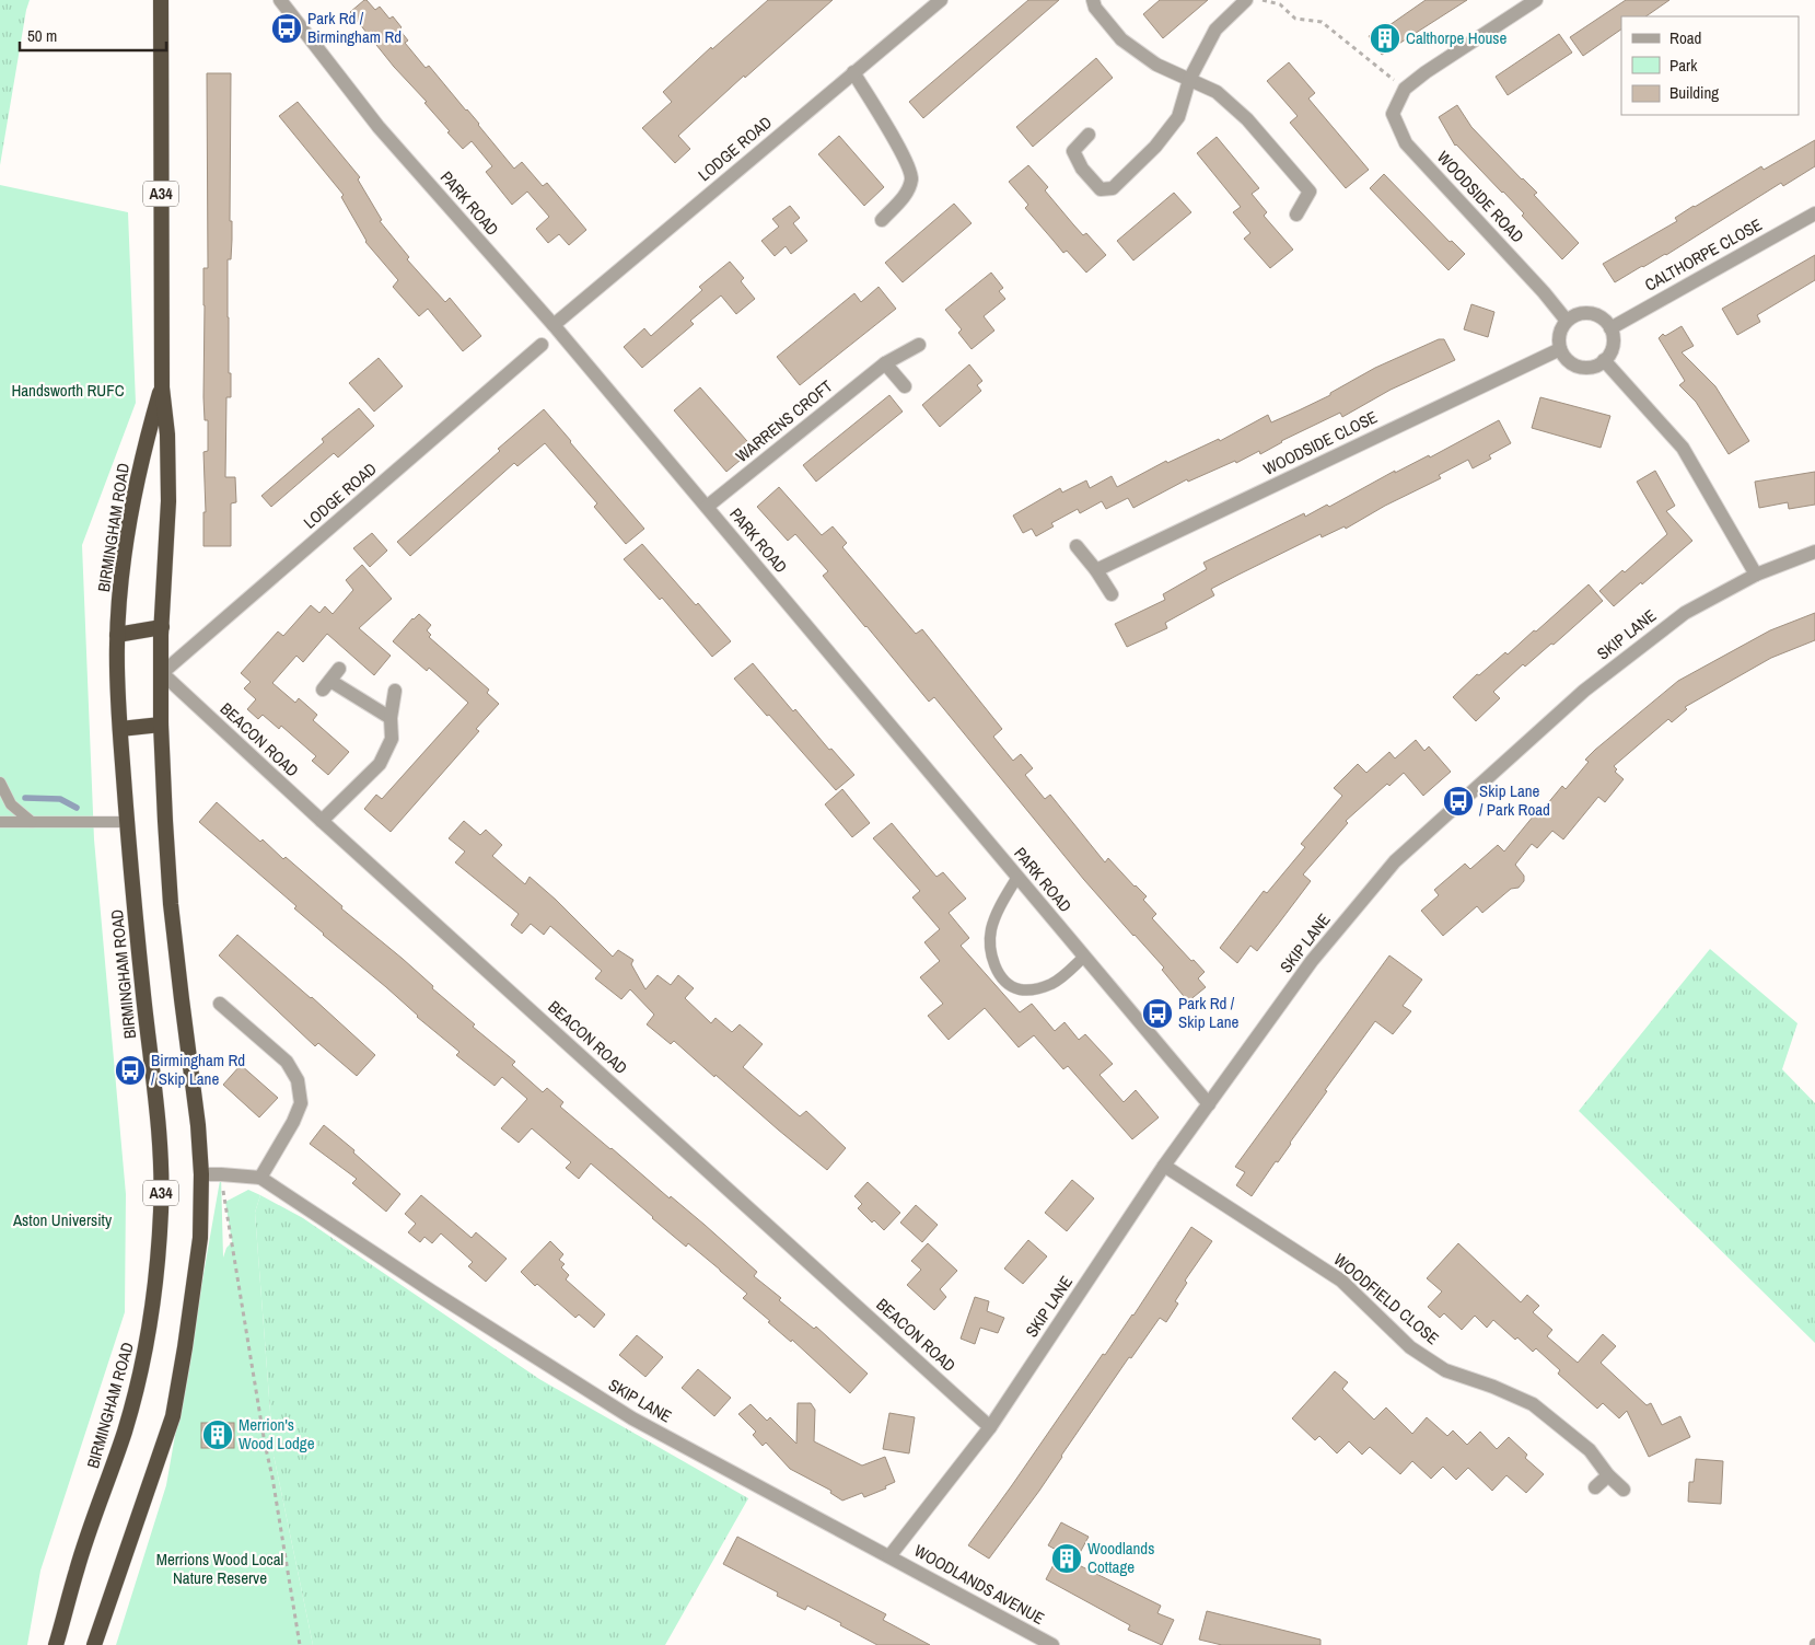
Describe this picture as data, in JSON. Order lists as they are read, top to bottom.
{
  "streets": {
    "highway": ["A34", "BIRMINGHAM ROAD"],
    "street": [
      "LODGE ROAD",
      "WOODSIDE ROAD",
      "PARK ROAD",
      "CALTHORPE CLOSE",
      "WARRENS CROFT",
      "WOODSIDE CLOSE",
      "SKIP LANE",
      "BEACON ROAD",
      "WOODFIELD CLOSE",
      "WOODLANDS AVENUE"
    ]
  },
  "crossings": [
    ["LODGE ROAD", "PARK ROAD"],
    ["LODGE ROAD", "BIRMINGHAM ROAD"],
    ["LODGE ROAD", "BEACON ROAD"],
    ["WOODSIDE ROAD", "CALTHORPE CLOSE"],
    ["WOODSIDE ROAD", "WOODSIDE CLOSE"],
    ["PARK ROAD", "WARRENS CROFT"],
    ["PARK ROAD", "SKIP LANE"],
    ["CALTHORPE CLOSE", "WOODSIDE CLOSE"],
    ["BIRMINGHAM ROAD", "SKIP LANE"],
    ["BIRMINGHAM ROAD", "BEACON ROAD"],
    ["SKIP LANE", "BEACON ROAD"],
    ["SKIP LANE", "WOODFIELD CLOSE"],
    ["SKIP LANE", "WOODLANDS AVENUE"]
  ],
  "parks": ["Handsworth RUFC", "Aston University", "Merrions Wood Local Nature Reserve"],
  "places": {
    "bus stop": [
      "Park Rd / Birmingham Rd",
      "Skip Lane / Park Road",
      "Park Rd / Skip Lane",
      "Birmingham Rd / Skip Lane"
    ],
    "building": ["Calthorpe House", "Merrion's Wood Lodge", "Woodlands Cottage"]
  },
  "legend": ["Road", "Park", "Building"],
  "scale_bar": "50 m"
}
